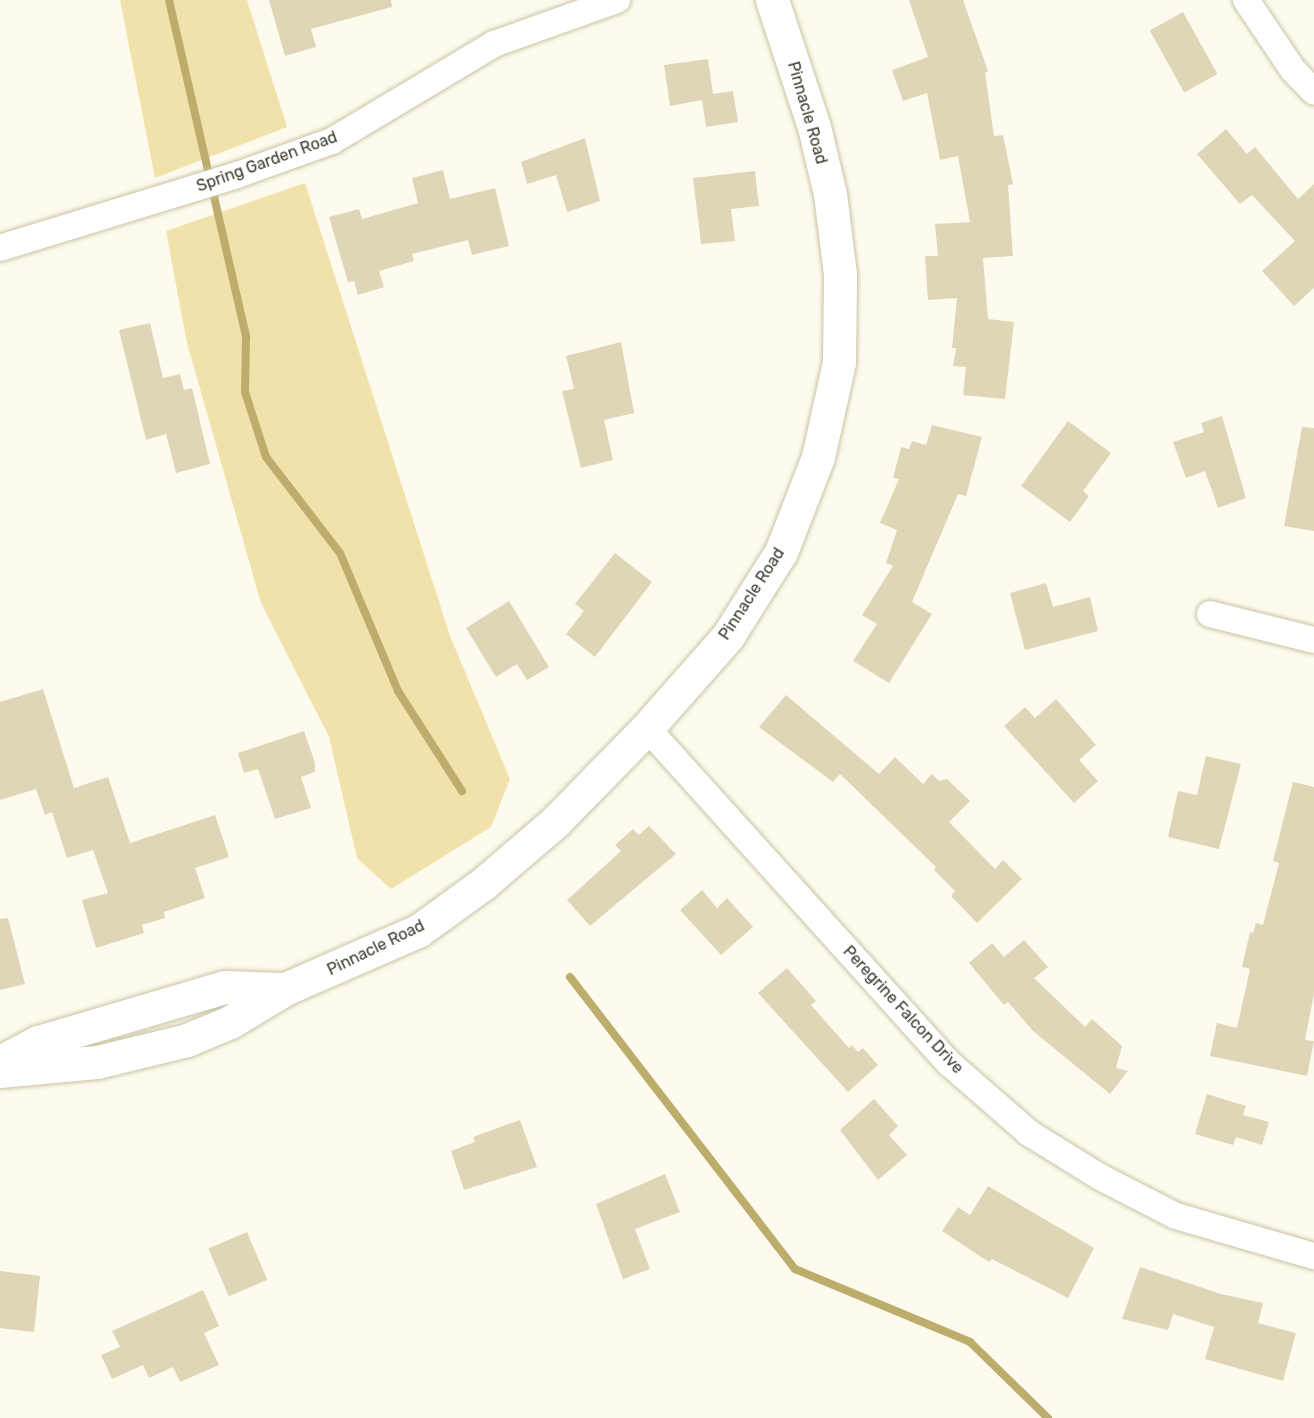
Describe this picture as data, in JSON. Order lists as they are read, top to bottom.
{
  "streets": {
    "street": ["Pinnacle Road", "Spring Garden Road", "Peregrine Falcon Drive"]
  },
  "crossings": [
    ["Pinnacle Road", "Peregrine Falcon Drive"]
  ]
}
